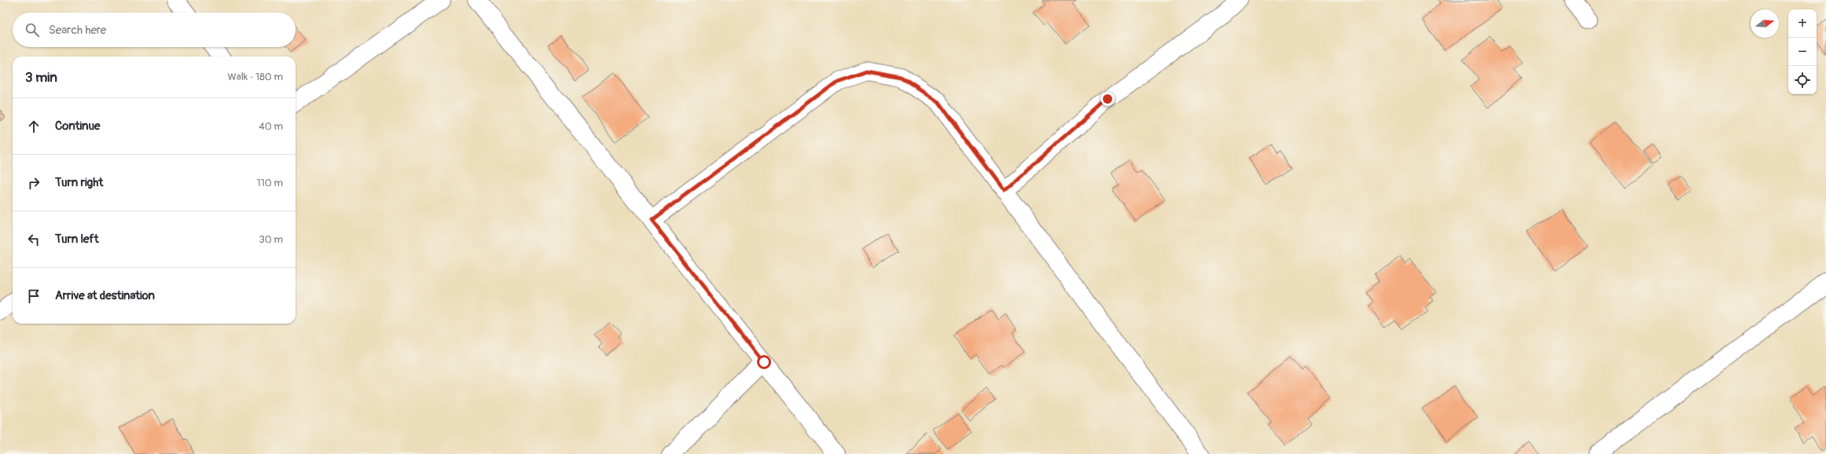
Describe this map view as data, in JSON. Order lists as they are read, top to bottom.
{
  "north": "right",
  "page": {
    "map_buttons": ["+", "−"],
    "search": "Search here",
    "heading": ["3 min", "Walk · 180 m"],
    "list": [
      ["Continue", "40 m"],
      ["Turn right", "110 m"],
      ["Turn left", "30 m"],
      "Arrive at destination"
    ]
  }
}
